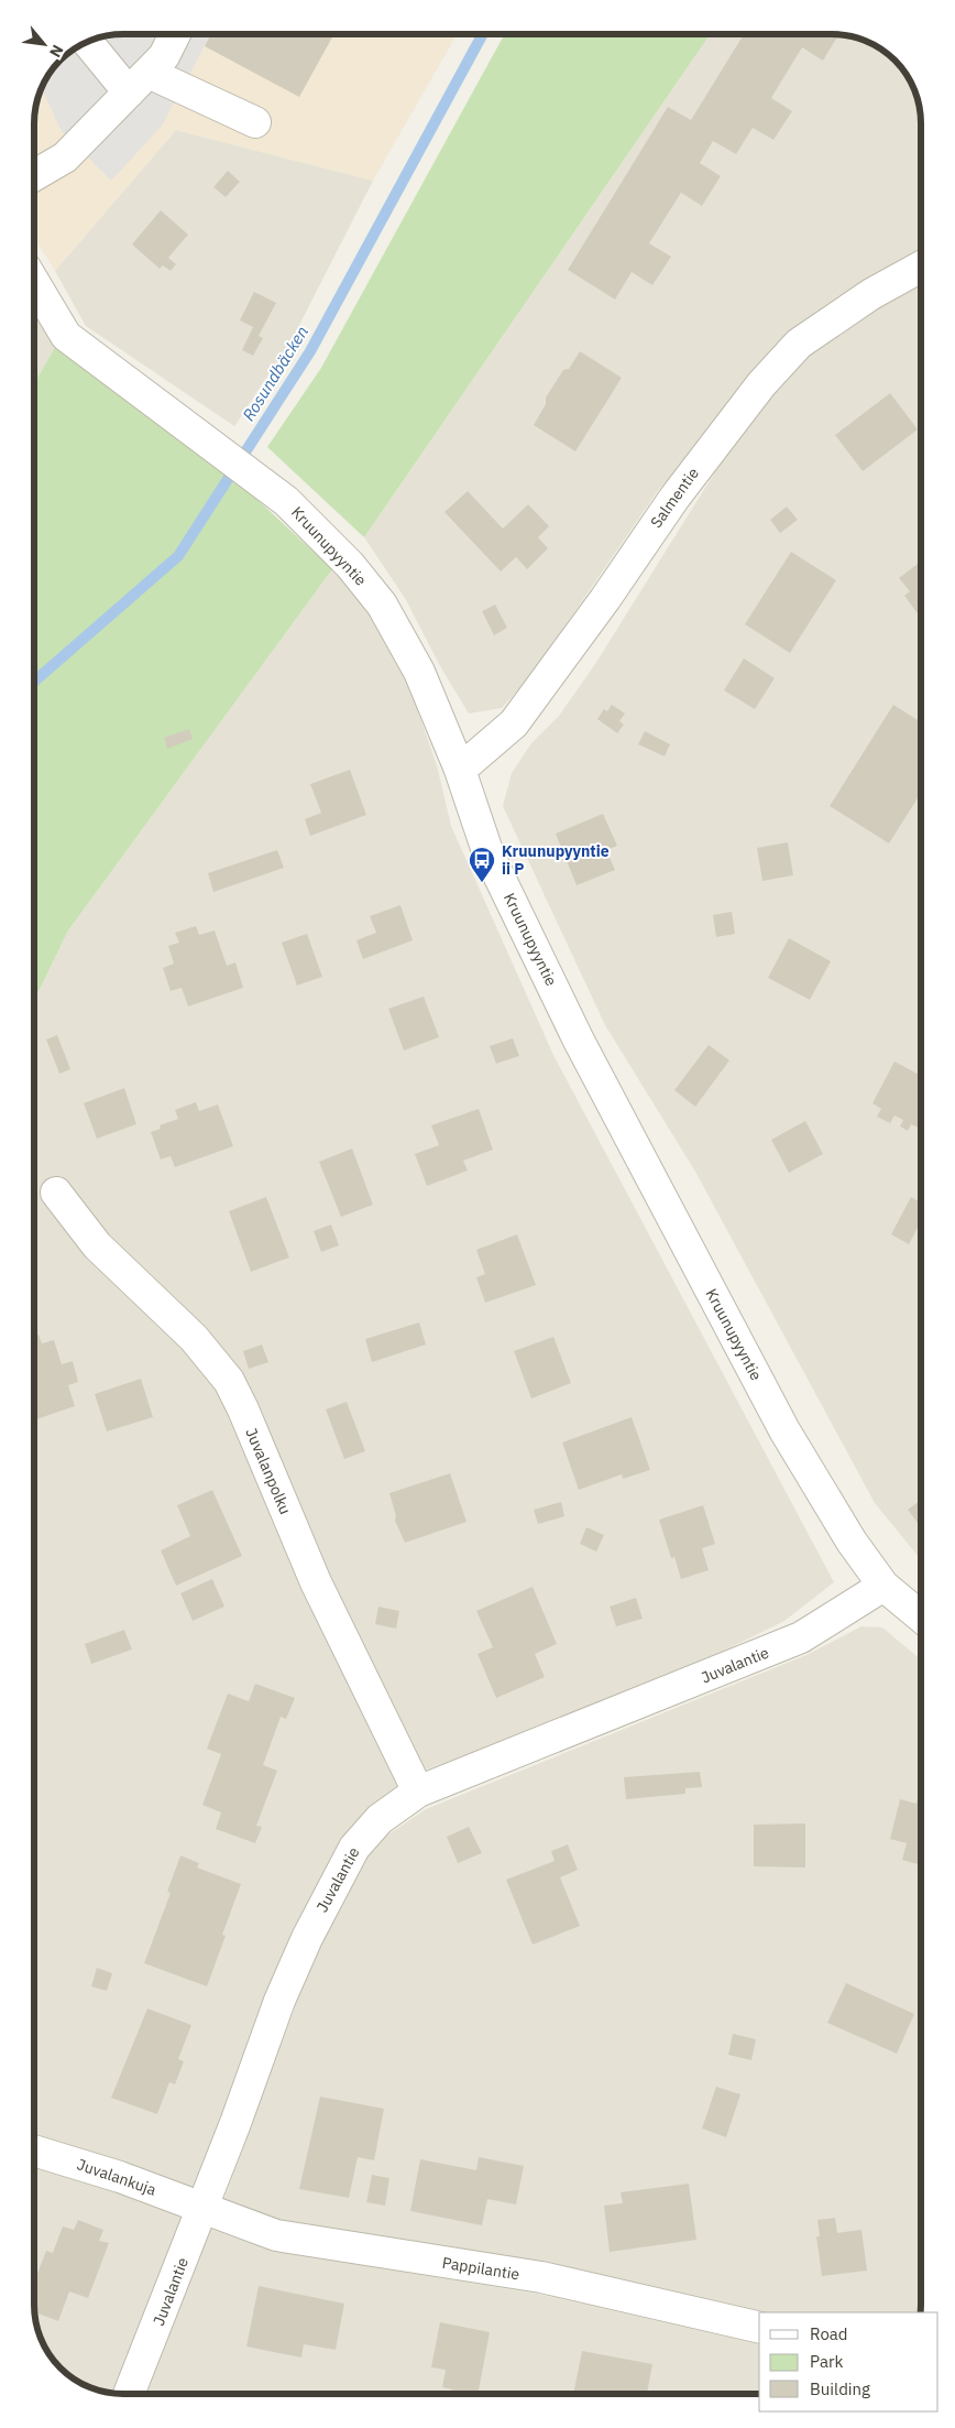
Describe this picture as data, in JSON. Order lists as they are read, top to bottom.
{
  "streets": {
    "street": [
      "Salmentie",
      "Kruunupyyntie",
      "Juvalanpolku",
      "Juvalantie",
      "Juvalankuja",
      "Pappilantie"
    ]
  },
  "crossings": [
    ["Salmentie", "Kruunupyyntie"],
    ["Kruunupyyntie", "Juvalantie"],
    ["Juvalanpolku", "Juvalantie"],
    ["Juvalantie", "Juvalankuja"],
    ["Juvalantie", "Pappilantie"],
    ["Juvalankuja", "Pappilantie"]
  ],
  "water": ["Rosundbäcken"],
  "places": {
    "bus stop": ["Kruunupyyntie ii P"]
  },
  "legend": ["Road", "Park", "Building"],
  "north": "bottom right"
}
